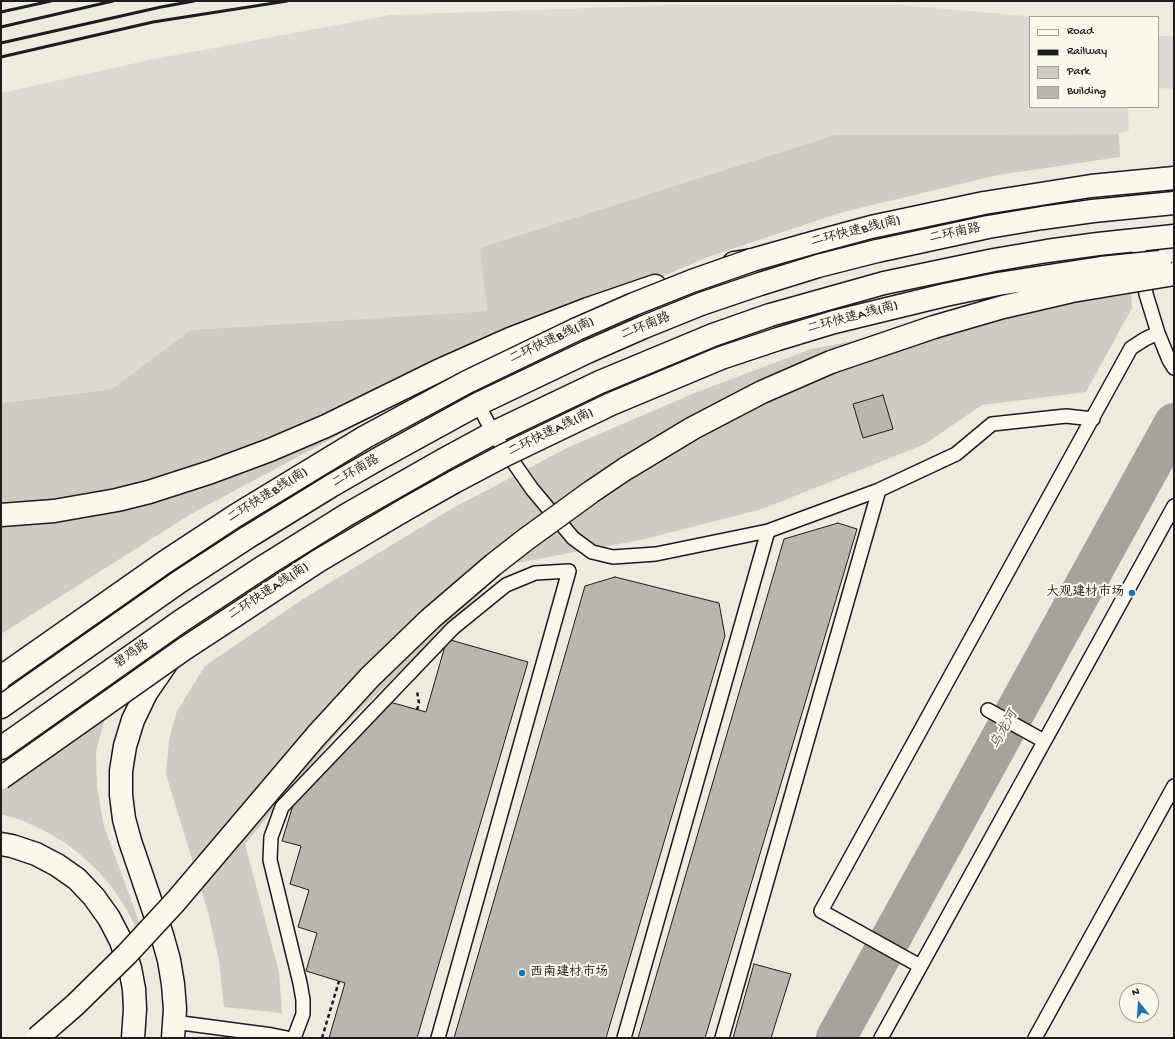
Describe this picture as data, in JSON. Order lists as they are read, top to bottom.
{
  "streets": {
    "main road": [
      "二环快速B线(南)",
      "二环南路",
      "二环快速A线(南)",
      "碧鸡路"
    ]
  },
  "water": ["乌龙河"],
  "places": ["大观建材市场", "西南建材市场"],
  "legend": [
    "Road",
    "Railway",
    "Park",
    "Building"
  ],
  "north": "top"
}
